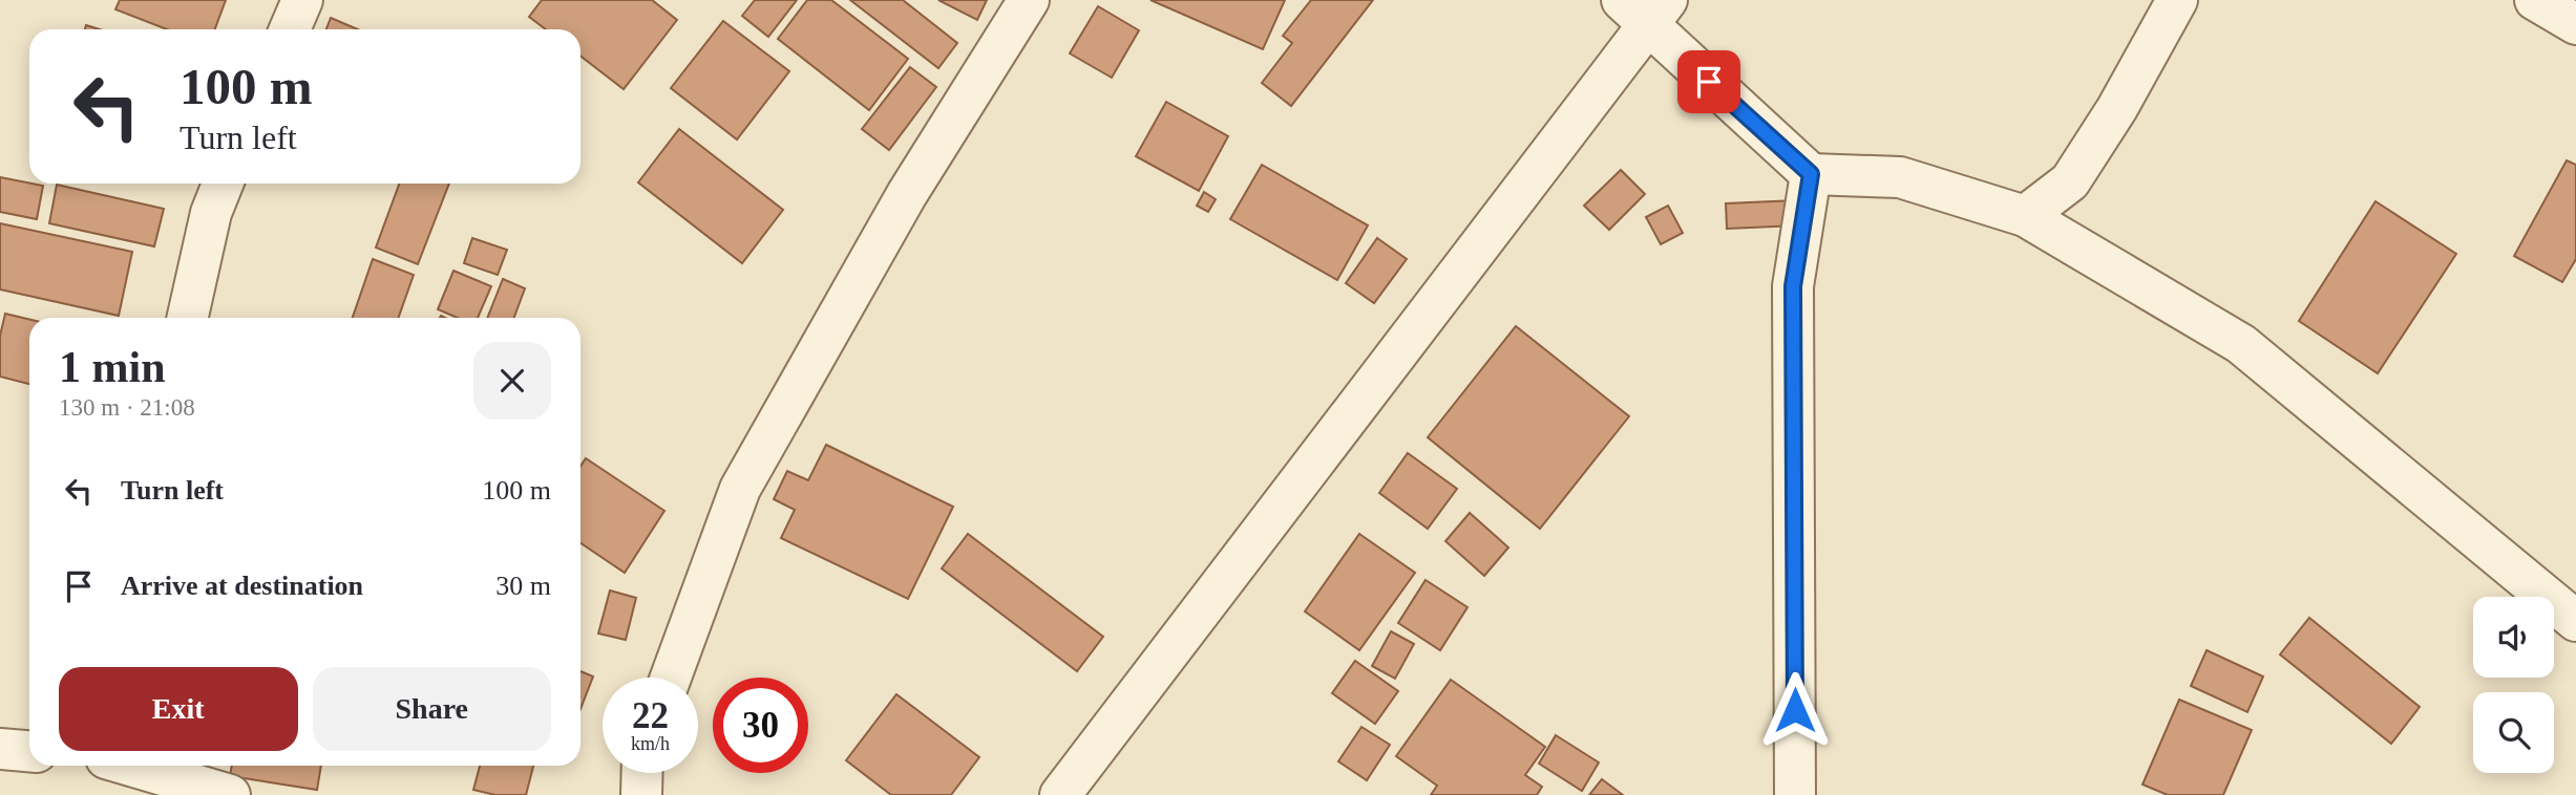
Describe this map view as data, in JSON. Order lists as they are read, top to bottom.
{
  "page": {
    "turn": ["100 m", "Turn left"],
    "heading": ["1 min", "130 m · 21:08"],
    "list": [
      {
        "name": "Turn left",
        "value": "100 m"
      },
      {
        "name": "Arrive at destination",
        "value": "30 m"
      }
    ],
    "buttons": ["Exit", "Share"],
    "speed": "22 km/h",
    "limit": "30"
  }
}
